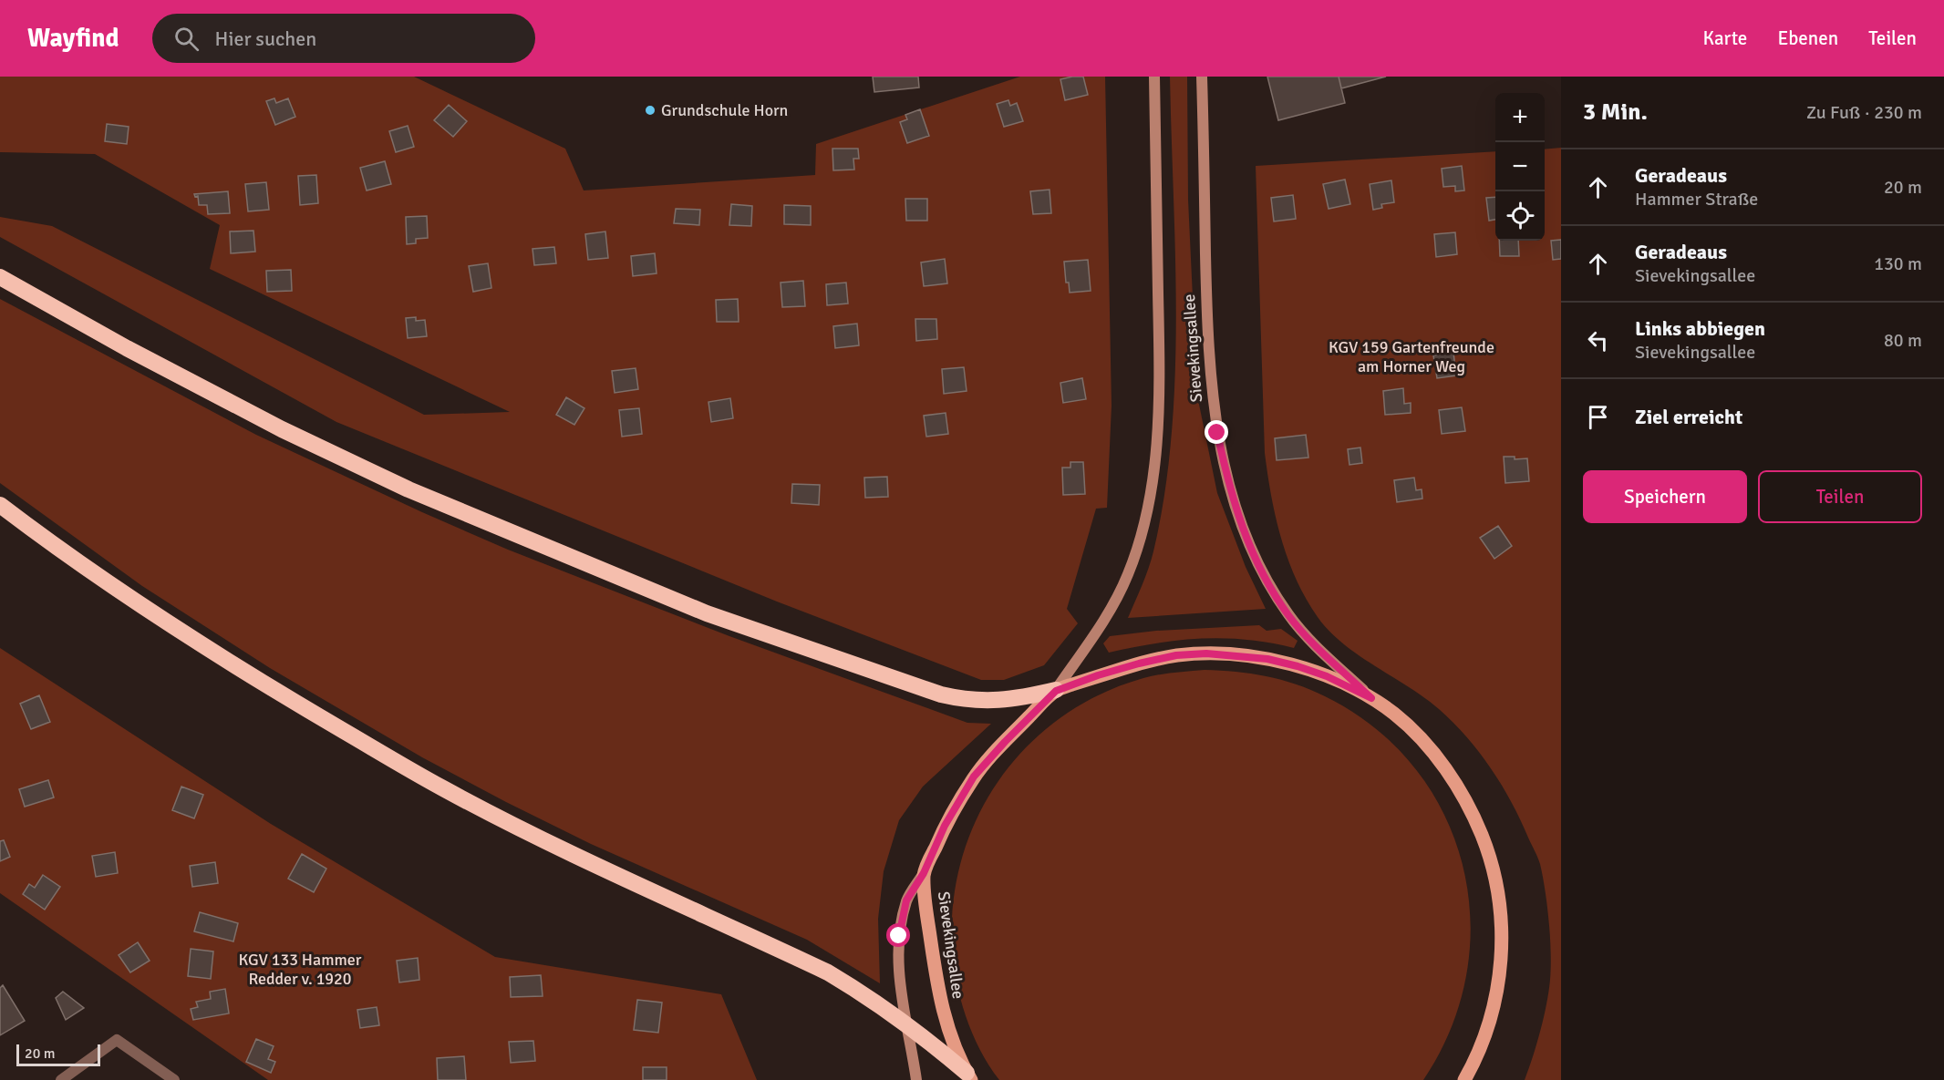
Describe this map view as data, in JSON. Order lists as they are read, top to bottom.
{
  "streets": {
    "main road": ["Sievekingsallee"]
  },
  "parks": ["KGV 159 Gartenfreunde am Horner Weg", "KGV 133 Hammer Redder v. 1920"],
  "places": ["Grundschule Horn"],
  "scale_bar": "20 m",
  "page": {
    "header": "Wayfind",
    "search": "Hier suchen",
    "nav": ["Karte", "Ebenen", "Teilen"],
    "heading": ["3 Min.", "Zu Fuß · 230 m"],
    "map_buttons": ["+", "−"],
    "list": [
      ["Geradeaus", "Hammer Straße", "20 m"],
      ["Geradeaus", "Sievekingsallee", "130 m"],
      ["Links abbiegen", "Sievekingsallee", "80 m"],
      "Ziel erreicht"
    ],
    "buttons": ["Speichern", "Teilen"],
    "scale": "20 m"
  }
}
